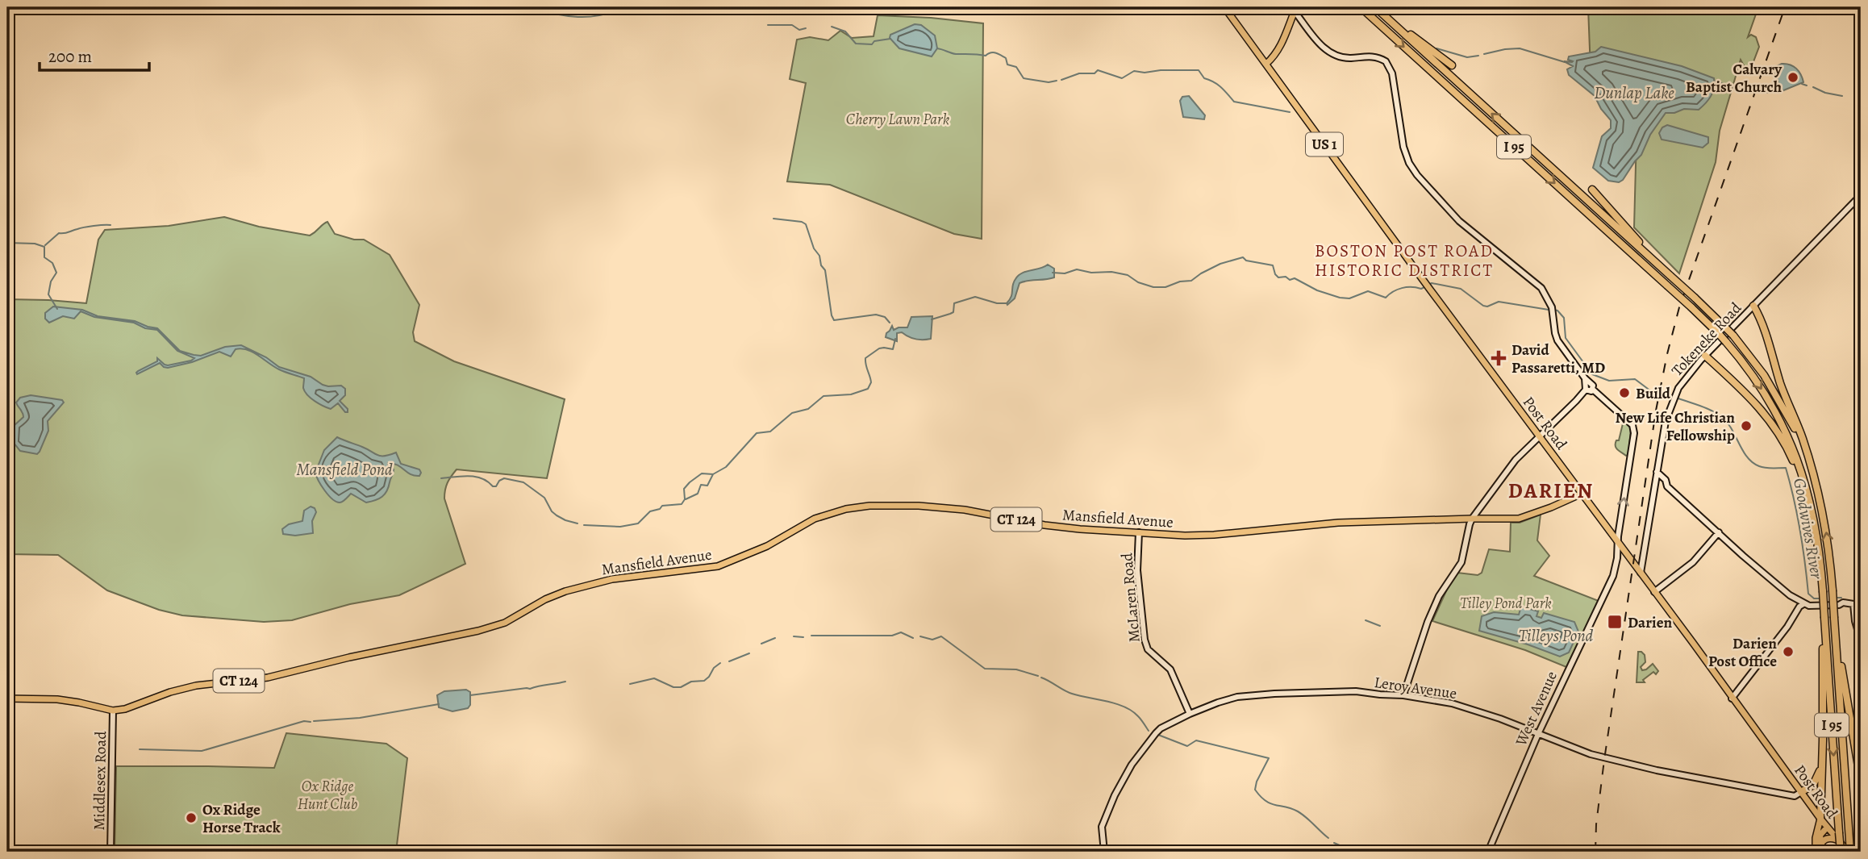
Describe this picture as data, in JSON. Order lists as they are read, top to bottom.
{
  "streets": {
    "highway": ["I 95"],
    "main road": [
      "US 1",
      "Post Road",
      "Mansfield Avenue",
      "CT 124"
    ],
    "street": [
      "Tokeneke Road",
      "McLaren Road",
      "Leroy Avenue",
      "West Avenue",
      "Middlesex Road"
    ]
  },
  "crossings": [
    ["I 95", "Post Road"],
    ["Tokeneke Road", "Post Road"],
    ["Post Road", "Mansfield Avenue"],
    ["Post Road", "Leroy Avenue"],
    ["Post Road", "West Avenue"],
    ["Mansfield Avenue", "McLaren Road"],
    ["Mansfield Avenue", "Middlesex Road"],
    ["McLaren Road", "Leroy Avenue"],
    ["Leroy Avenue", "West Avenue"]
  ],
  "districts": ["BOSTON POST ROAD HISTORIC DISTRICT", "DARIEN"],
  "water": [
    "Dunlap Lake",
    "Mansfield Pond",
    "Goodwives River",
    "Tilleys Pond"
  ],
  "parks": ["Cherry Lawn Park", "Tilley Pond Park", "Ox Ridge Hunt Club"],
  "places": {
    "other": [
      "Calvary Baptist Church",
      "Build",
      "New Life Christian Fellowship",
      "Darien Post Office",
      "Ox Ridge Horse Track"
    ],
    "health": ["David Passaretti, MD"],
    "transit": ["Darien"]
  },
  "scale_bar": "200 m"
}
